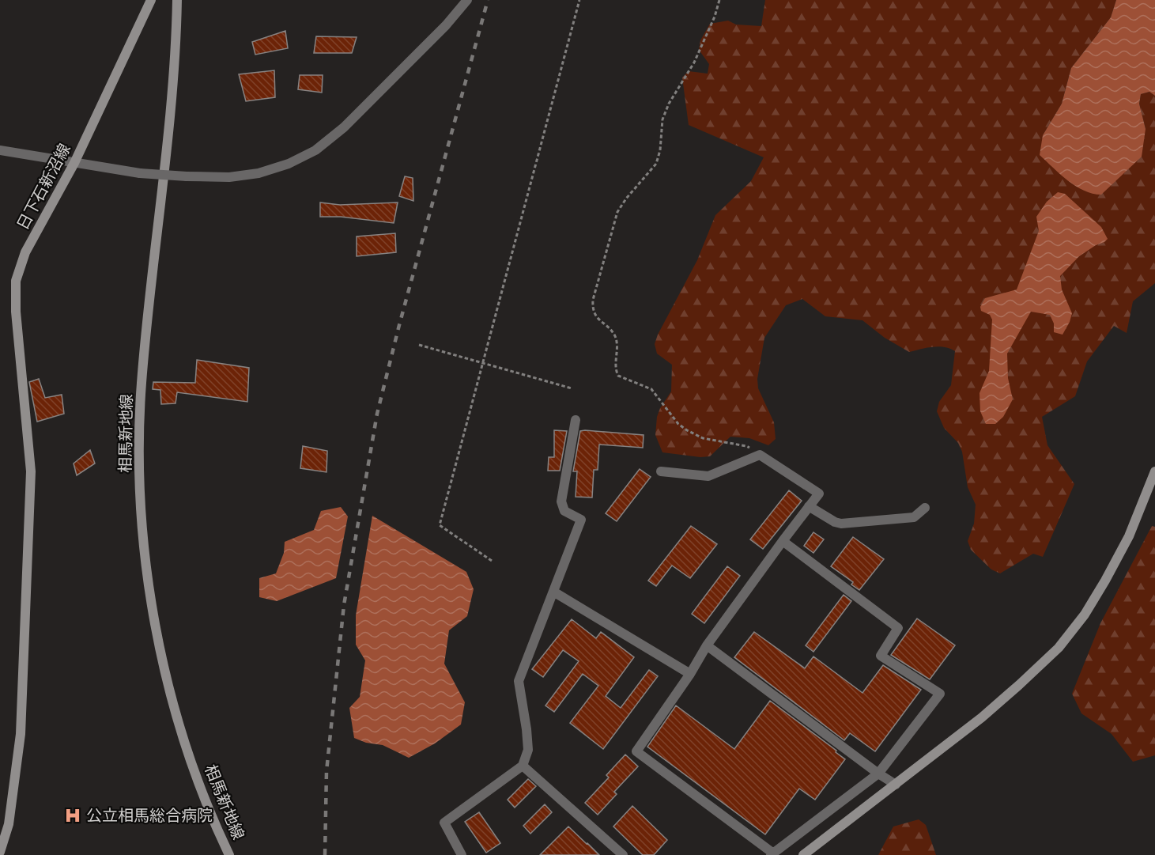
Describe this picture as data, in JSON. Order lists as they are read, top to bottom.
{
  "streets": {
    "main road": ["日下石新沼線", "相馬新地線"]
  },
  "places": {
    "hospital": ["公立相馬総合病院"]
  }
}
